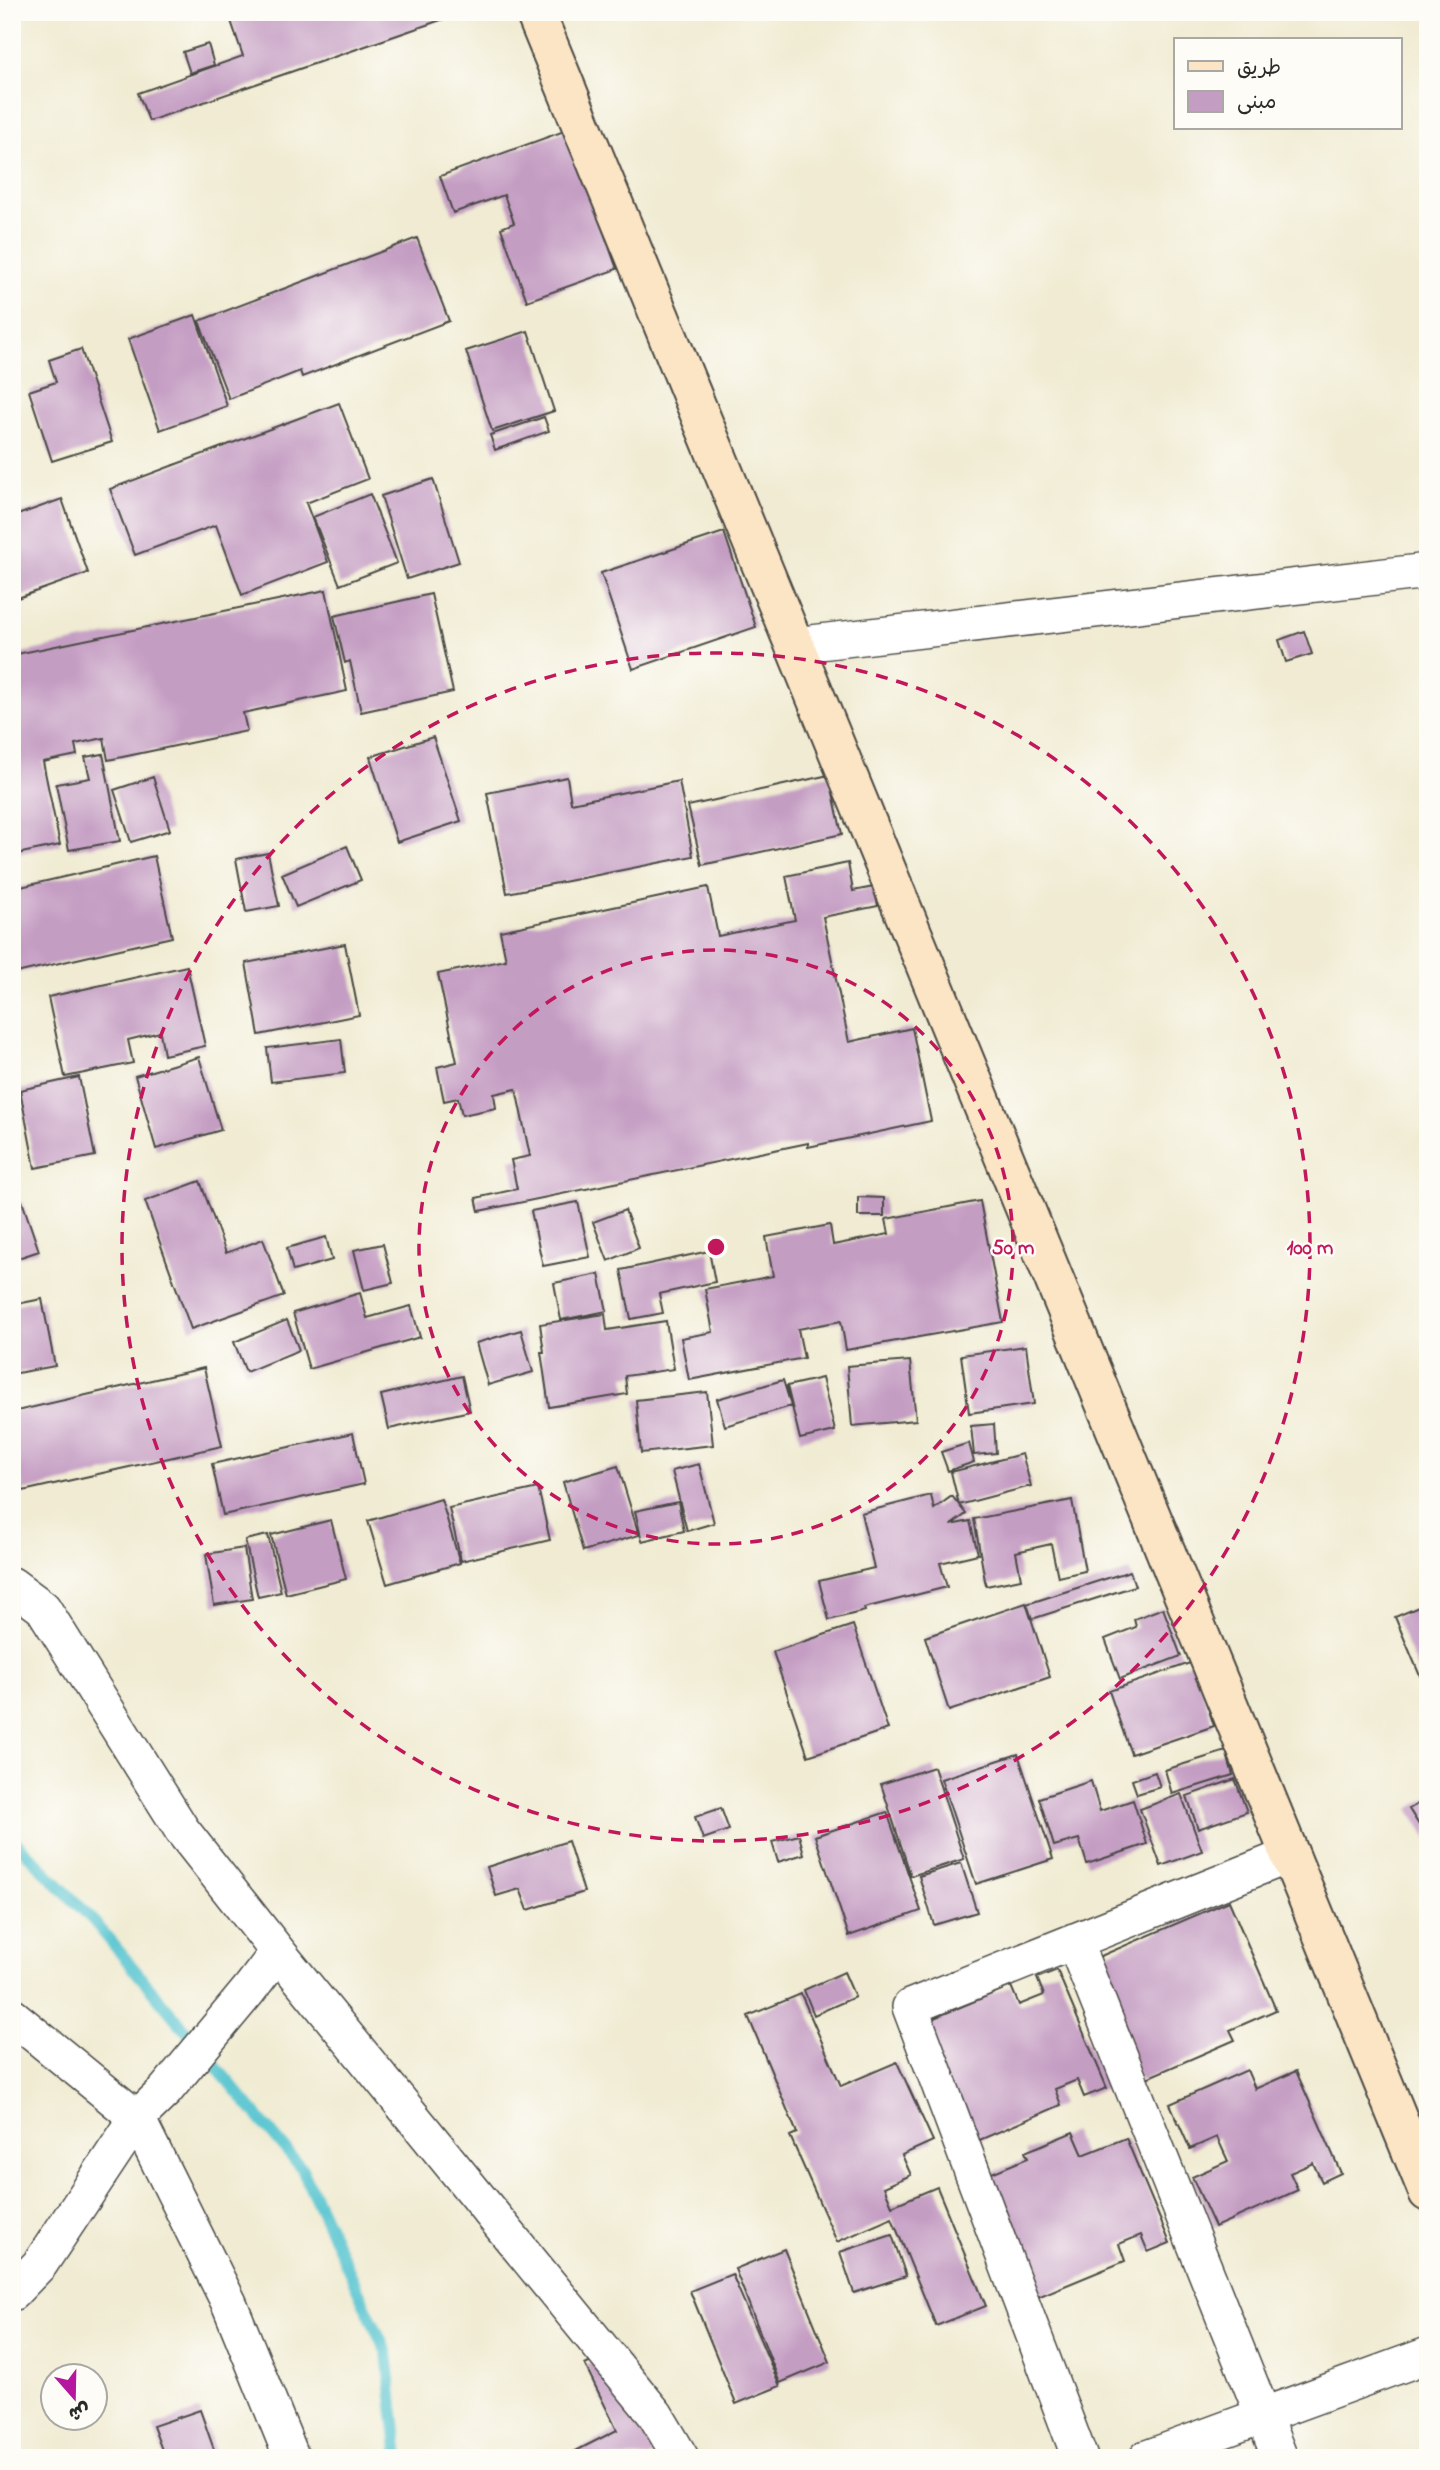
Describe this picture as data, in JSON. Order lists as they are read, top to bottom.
{
  "legend": ["طريق", "مبنى"],
  "north": "bottom",
  "rings": ["50 m", "100 m"]
}
